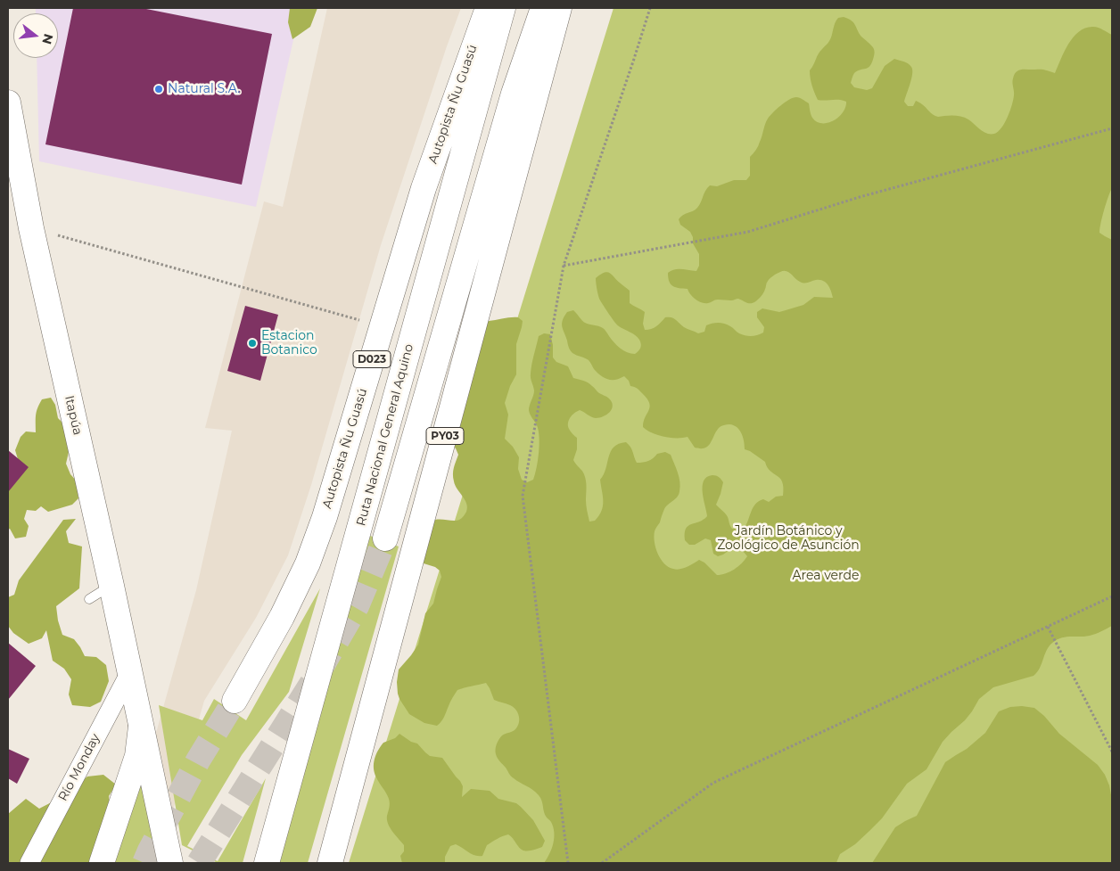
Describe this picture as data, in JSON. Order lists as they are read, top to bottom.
{
  "streets": {
    "main road": [
      "Autopista Ñu Guasú",
      "D023",
      "Itapúa",
      "Ruta Nacional General Aquino",
      "PY03"
    ],
    "street": ["Río Monday"]
  },
  "crossings": [
    ["Itapúa", "Río Monday"]
  ],
  "parks": ["Jardín Botánico y Zoológico de Asunción", "Area verde"],
  "places": ["Natural S.A.", "Estacion Botanico"],
  "north": "right"
}
